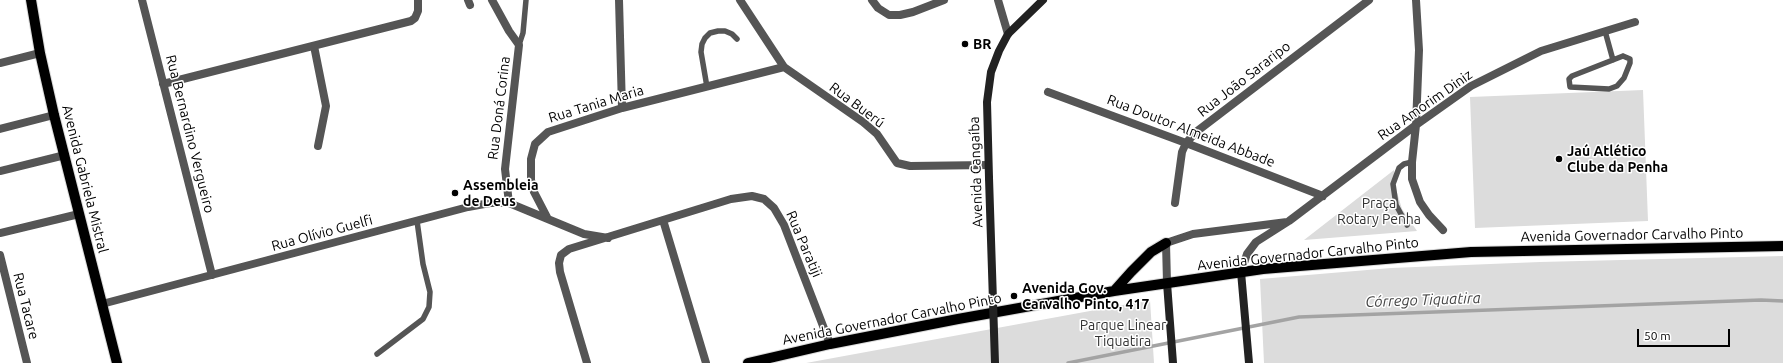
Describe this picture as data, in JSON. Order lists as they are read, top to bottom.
{
  "streets": {
    "main road": [
      "Rua Amorim Diniz",
      "Avenida Cangaíba",
      "Avenida Gabriela Mistral",
      "Avenida Governador Carvalho Pinto"
    ],
    "street": [
      "Rua João Sararipo",
      "Rua Tania Maria",
      "Rua Buerú",
      "Rua Doná Corina",
      "Rua Doutor Almeida Abbade",
      "Rua Bernardino Vergueiro",
      "Rua Olívio Guelfi",
      "Rua Paratiji",
      "Rua Tacare"
    ]
  },
  "crossings": [
    ["Rua João Sararipo", "Rua Doutor Almeida Abbade"],
    ["Rua Tania Maria", "Rua Buerú"],
    ["Rua Tania Maria", "Rua Olívio Guelfi"],
    ["Rua Buerú", "Avenida Cangaíba"],
    ["Rua Amorim Diniz", "Rua Doutor Almeida Abbade"],
    ["Rua Amorim Diniz", "Avenida Governador Carvalho Pinto"],
    ["Rua Doná Corina", "Rua Olívio Guelfi"],
    ["Rua Bernardino Vergueiro", "Rua Olívio Guelfi"],
    ["Avenida Gabriela Mistral", "Rua Olívio Guelfi"],
    ["Avenida Governador Carvalho Pinto", "Rua Paratiji"]
  ],
  "water": ["Córrego Tiquatira"],
  "parks": ["Praça Rotary Penha", "Parque Linear Tiquatira"],
  "places": [
    "BR",
    "Jaú Atlético Clube da Penha",
    "Assembleia de Deus",
    "Avenida Gov. Carvalho Pinto, 417"
  ],
  "scale_bar": "50 m"
}
